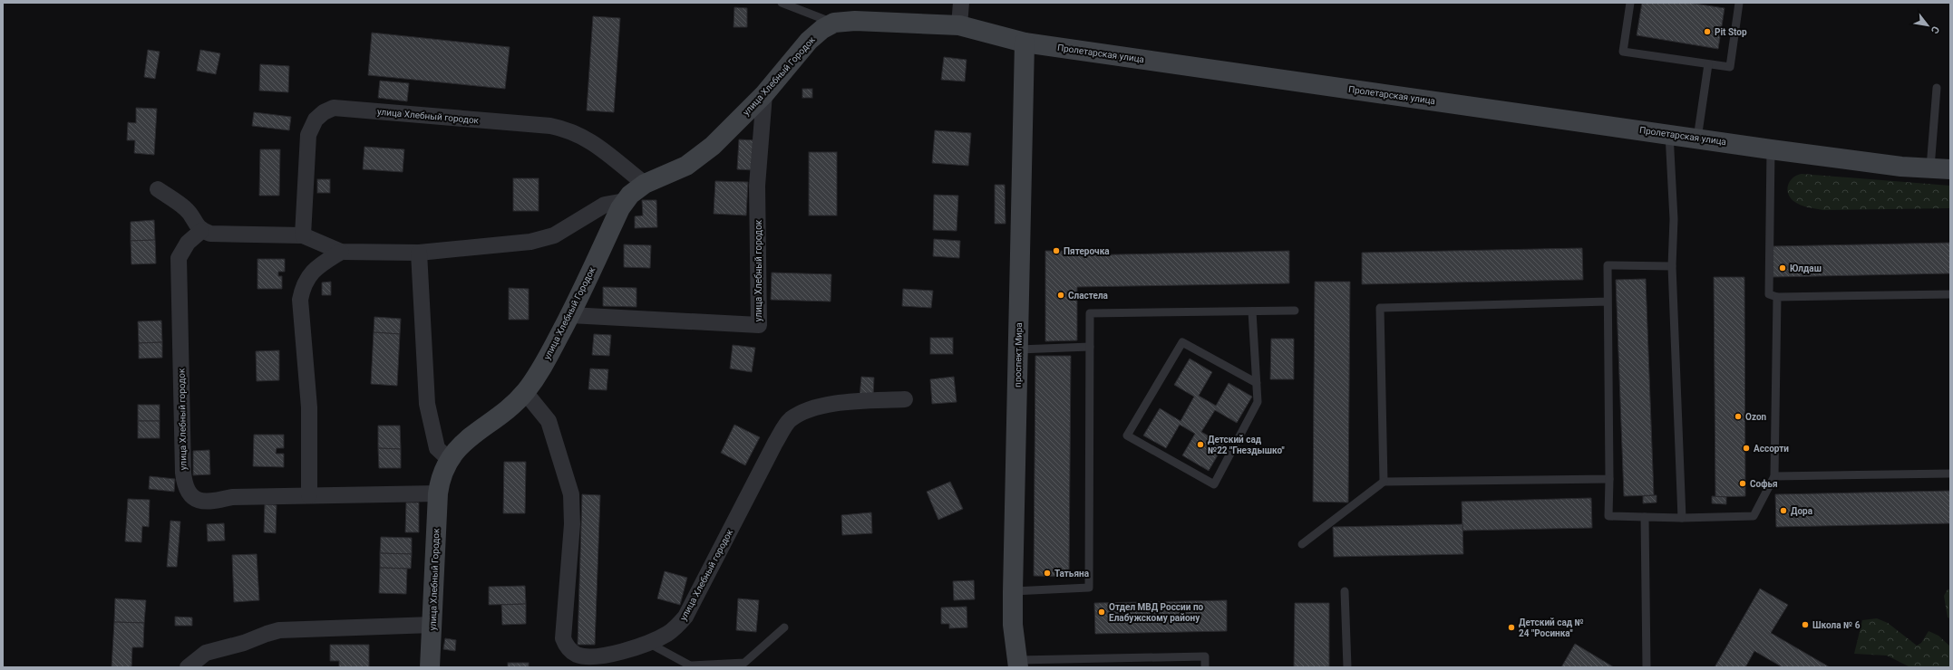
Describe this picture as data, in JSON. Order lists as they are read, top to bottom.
{
  "streets": {
    "street": [
      "Пролетарская улица",
      "улица Хлебный Городок",
      "улица Хлебный городок",
      "проспект Мира"
    ]
  },
  "crossings": [
    ["Пролетарская улица", "улица Хлебный Городок"],
    ["Пролетарская улица", "проспект Мира"],
    ["улица Хлебный Городок", "улица Хлебный городок"]
  ],
  "places": [
    "Pit Stop",
    "Пятерочка",
    "Юлдаш",
    "Сластела",
    "Ozon",
    "Детский сад №22 \"Гнездышко\"",
    "Ассорти",
    "Софья",
    "Дора",
    "Татьяна",
    "Отдел МВД России по Елабужскому району",
    "Школа № 6",
    "Детский сад № 24 \"Росинка\""
  ],
  "north": "bottom right"
}
